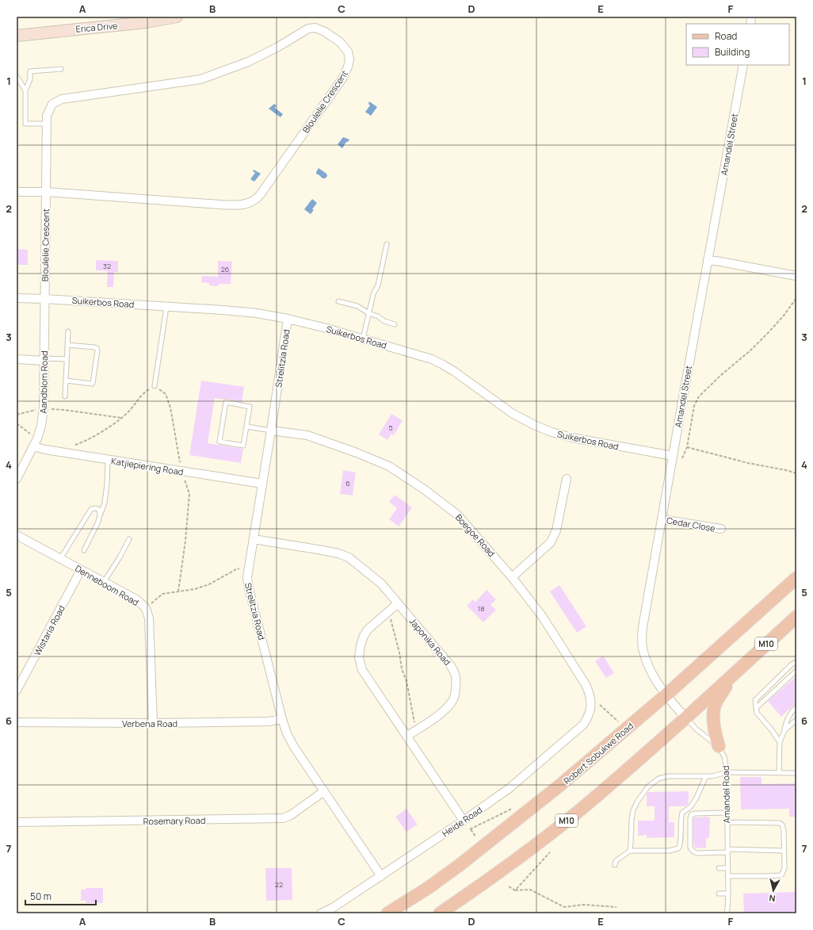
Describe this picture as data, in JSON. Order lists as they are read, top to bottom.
{
  "streets": {
    "main road": ["Erica Drive", "M10", "Robert Sobukwe Road"],
    "street": [
      "Bloulelie Crescent",
      "Amandel Street",
      "Suikerbos Road",
      "Strelitzia Road",
      "Aandblom Road",
      "Katjiepiering Road",
      "Cedar Close",
      "Boegoe Road",
      "Denneboom Road",
      "Wistaria Road",
      "Japonika Road",
      "Verbena Road",
      "Rosemary Road",
      "Heide Road"
    ],
    "lane": ["Amandel Road"]
  },
  "crossings": [
    ["Bloulelie Crescent", "Suikerbos Road"],
    ["Bloulelie Crescent", "Aandblom Road"],
    ["Amandel Street", "Suikerbos Road"],
    ["Amandel Street", "Cedar Close"],
    ["Amandel Street", "M10"],
    ["Amandel Street", "Robert Sobukwe Road"],
    ["Amandel Street", "Amandel Road"],
    ["Suikerbos Road", "Strelitzia Road"],
    ["Suikerbos Road", "Aandblom Road"],
    ["Strelitzia Road", "Katjiepiering Road"],
    ["Strelitzia Road", "Boegoe Road"],
    ["Strelitzia Road", "Japonika Road"],
    ["Strelitzia Road", "Verbena Road"],
    ["Strelitzia Road", "Rosemary Road"],
    ["Strelitzia Road", "Heide Road"],
    ["Aandblom Road", "Katjiepiering Road"],
    ["Boegoe Road", "Heide Road"],
    ["Denneboom Road", "Wistaria Road"],
    ["Denneboom Road", "Verbena Road"],
    ["M10", "Amandel Road"]
  ],
  "house_numbers": [
    "32",
    "26",
    "5",
    "6",
    "18",
    "22"
  ],
  "legend": ["Road", "Building"],
  "scale_bar": "50 m",
  "north": "bottom",
  "grid": {
    "columns": [
      "A",
      "B",
      "C",
      "D",
      "E",
      "F"
    ],
    "rows": [
      "1",
      "2",
      "3",
      "4",
      "5",
      "6",
      "7"
    ]
  }
}
